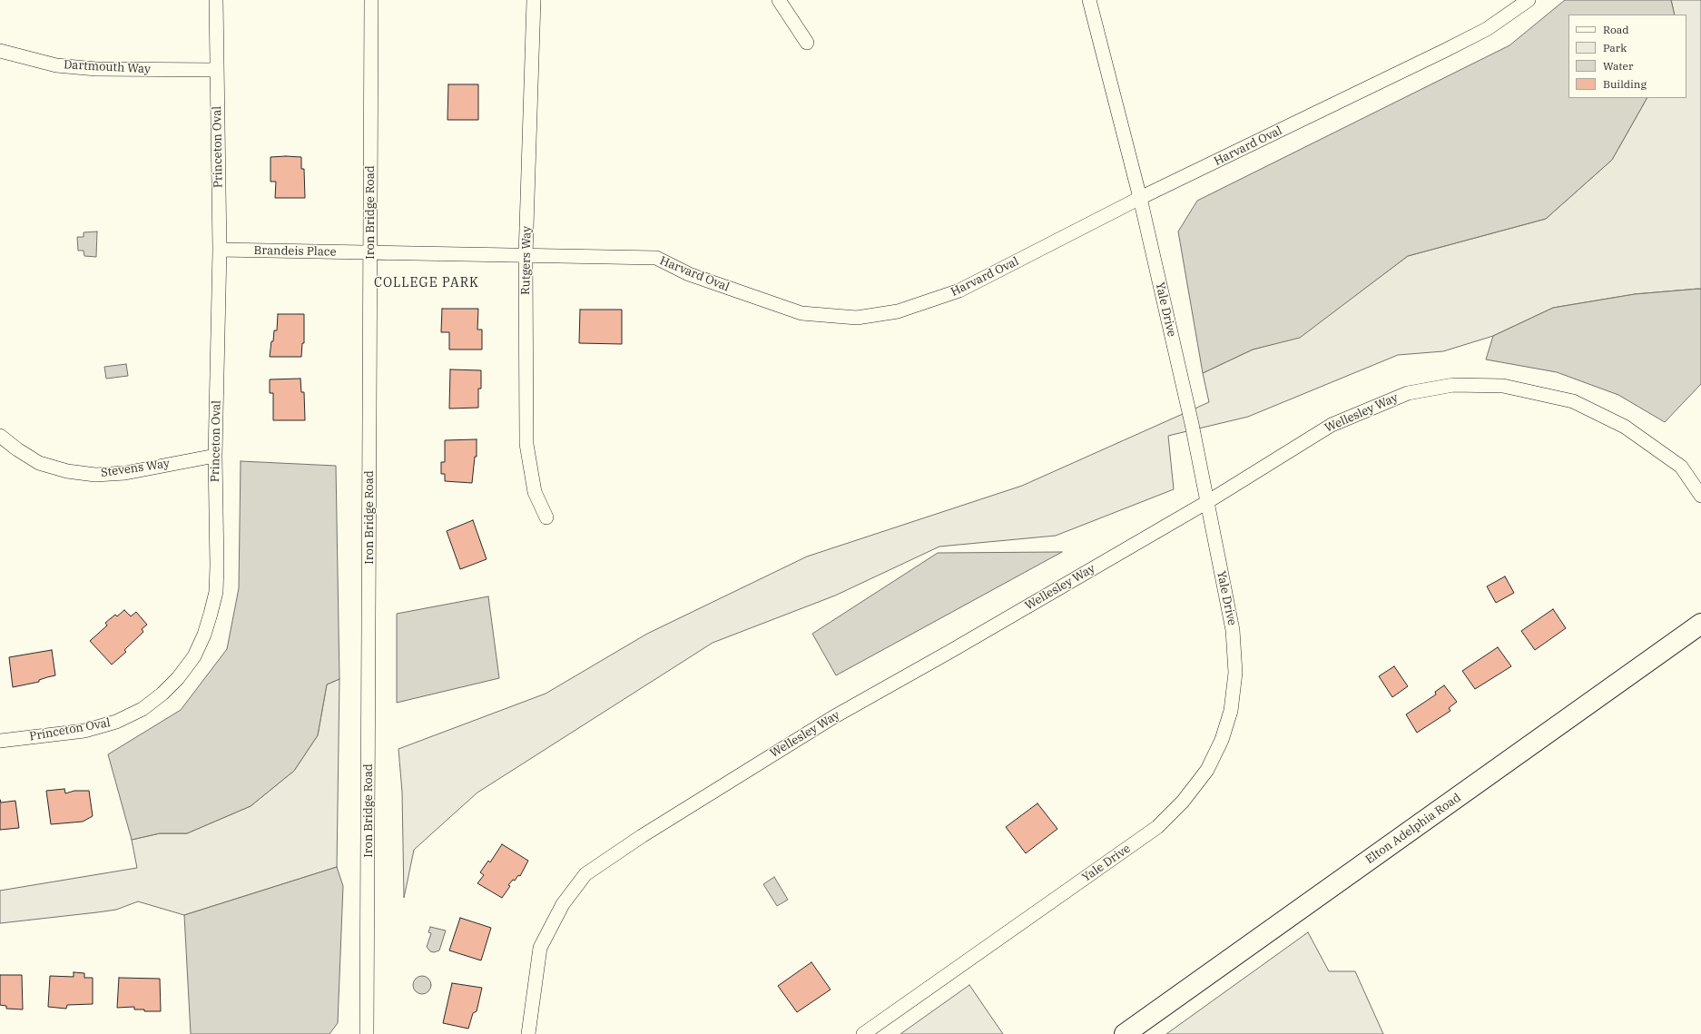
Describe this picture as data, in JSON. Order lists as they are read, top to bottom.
{
  "streets": {
    "main road": ["Elton Adelphia Road"],
    "street": [
      "Dartmouth Way",
      "Harvard Oval",
      "Princeton Oval",
      "Iron Bridge Road",
      "Brandeis Place",
      "Rutgers Way",
      "Yale Drive",
      "Wellesley Way",
      "Stevens Way"
    ]
  },
  "crossings": [
    ["Dartmouth Way", "Princeton Oval"],
    ["Harvard Oval", "Iron Bridge Road"],
    ["Harvard Oval", "Brandeis Place"],
    ["Harvard Oval", "Rutgers Way"],
    ["Harvard Oval", "Yale Drive"],
    ["Princeton Oval", "Brandeis Place"],
    ["Princeton Oval", "Stevens Way"],
    ["Iron Bridge Road", "Brandeis Place"],
    ["Yale Drive", "Wellesley Way"]
  ],
  "districts": ["COLLEGE PARK"],
  "legend": [
    "Road",
    "Park",
    "Water",
    "Building"
  ]
}
